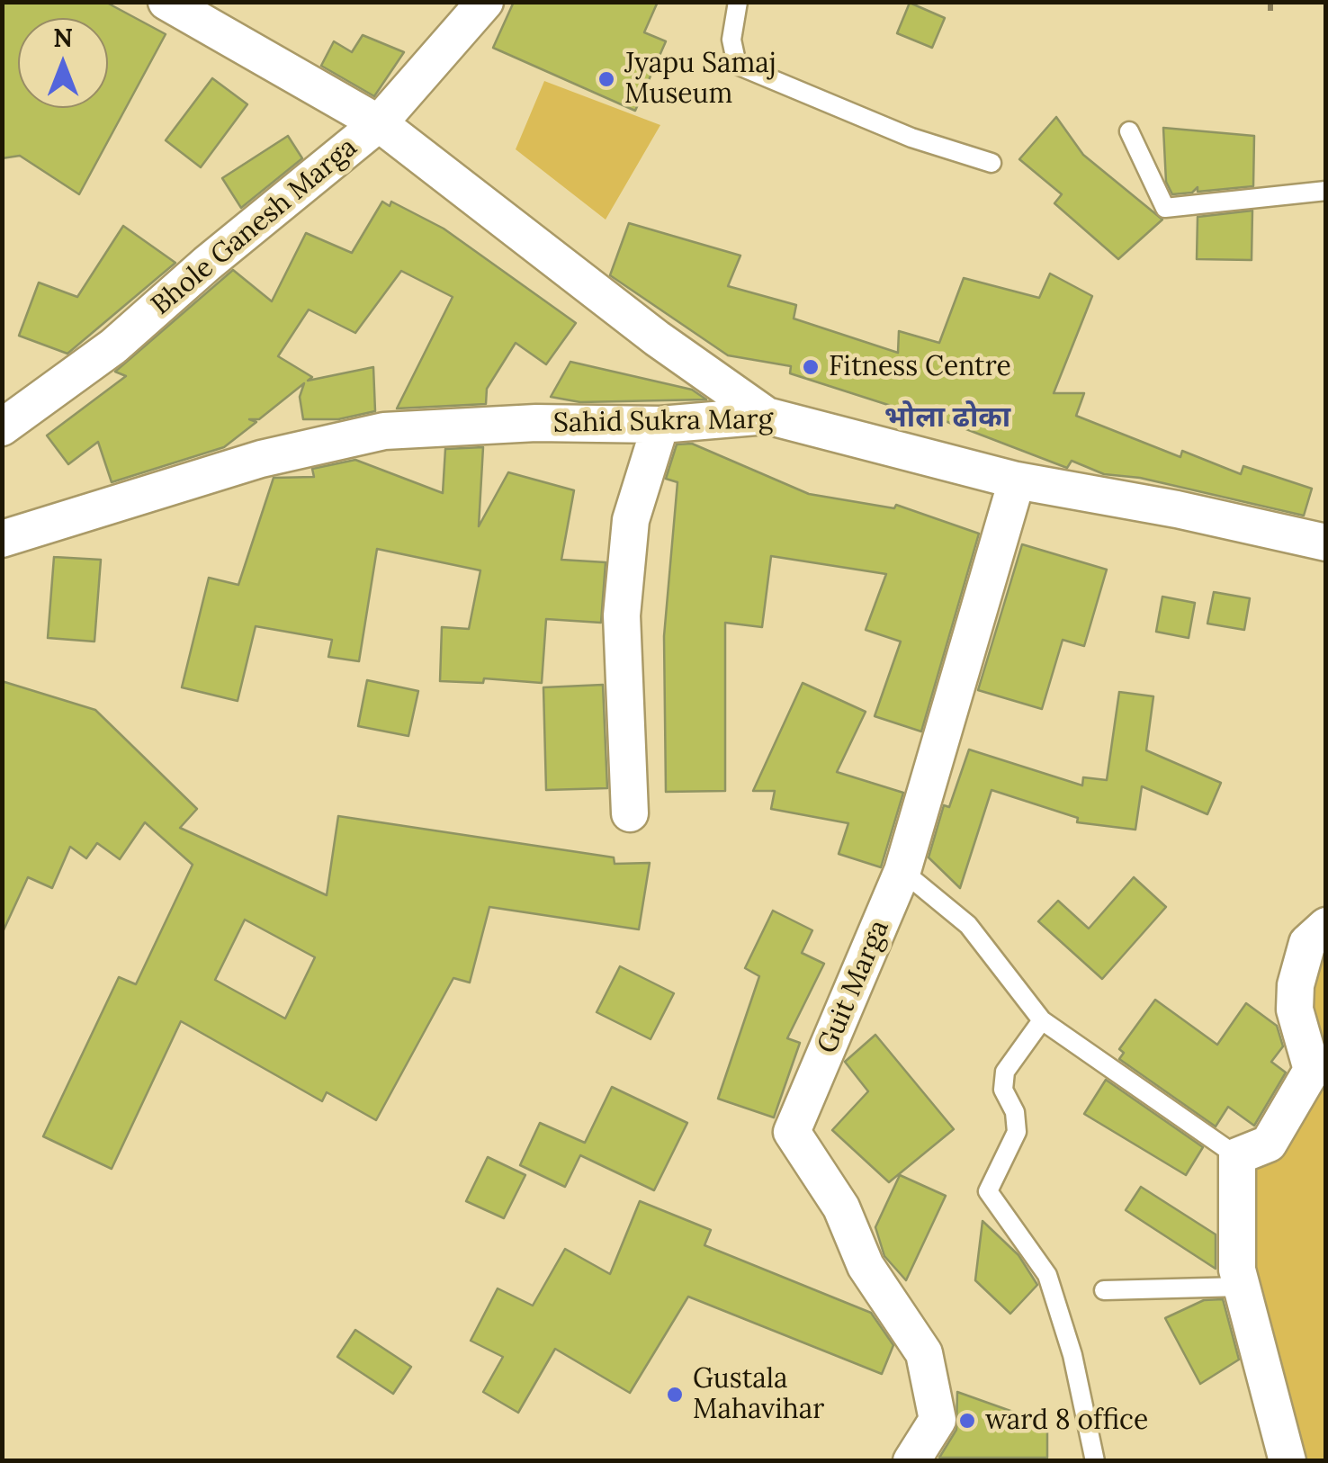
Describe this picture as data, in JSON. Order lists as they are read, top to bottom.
{
  "streets": {
    "street": ["Bhole Ganesh Marga", "Sahid Sukra Marg", "Guit Marga"]
  },
  "crossings": [
    ["Sahid Sukra Marg", "Guit Marga"]
  ],
  "districts": ["भोला ढोका"],
  "places": [
    "Jyapu Samaj Museum",
    "Fitness Centre",
    "Gustala Mahavihar",
    "ward 8 office"
  ],
  "north": "top"
}
